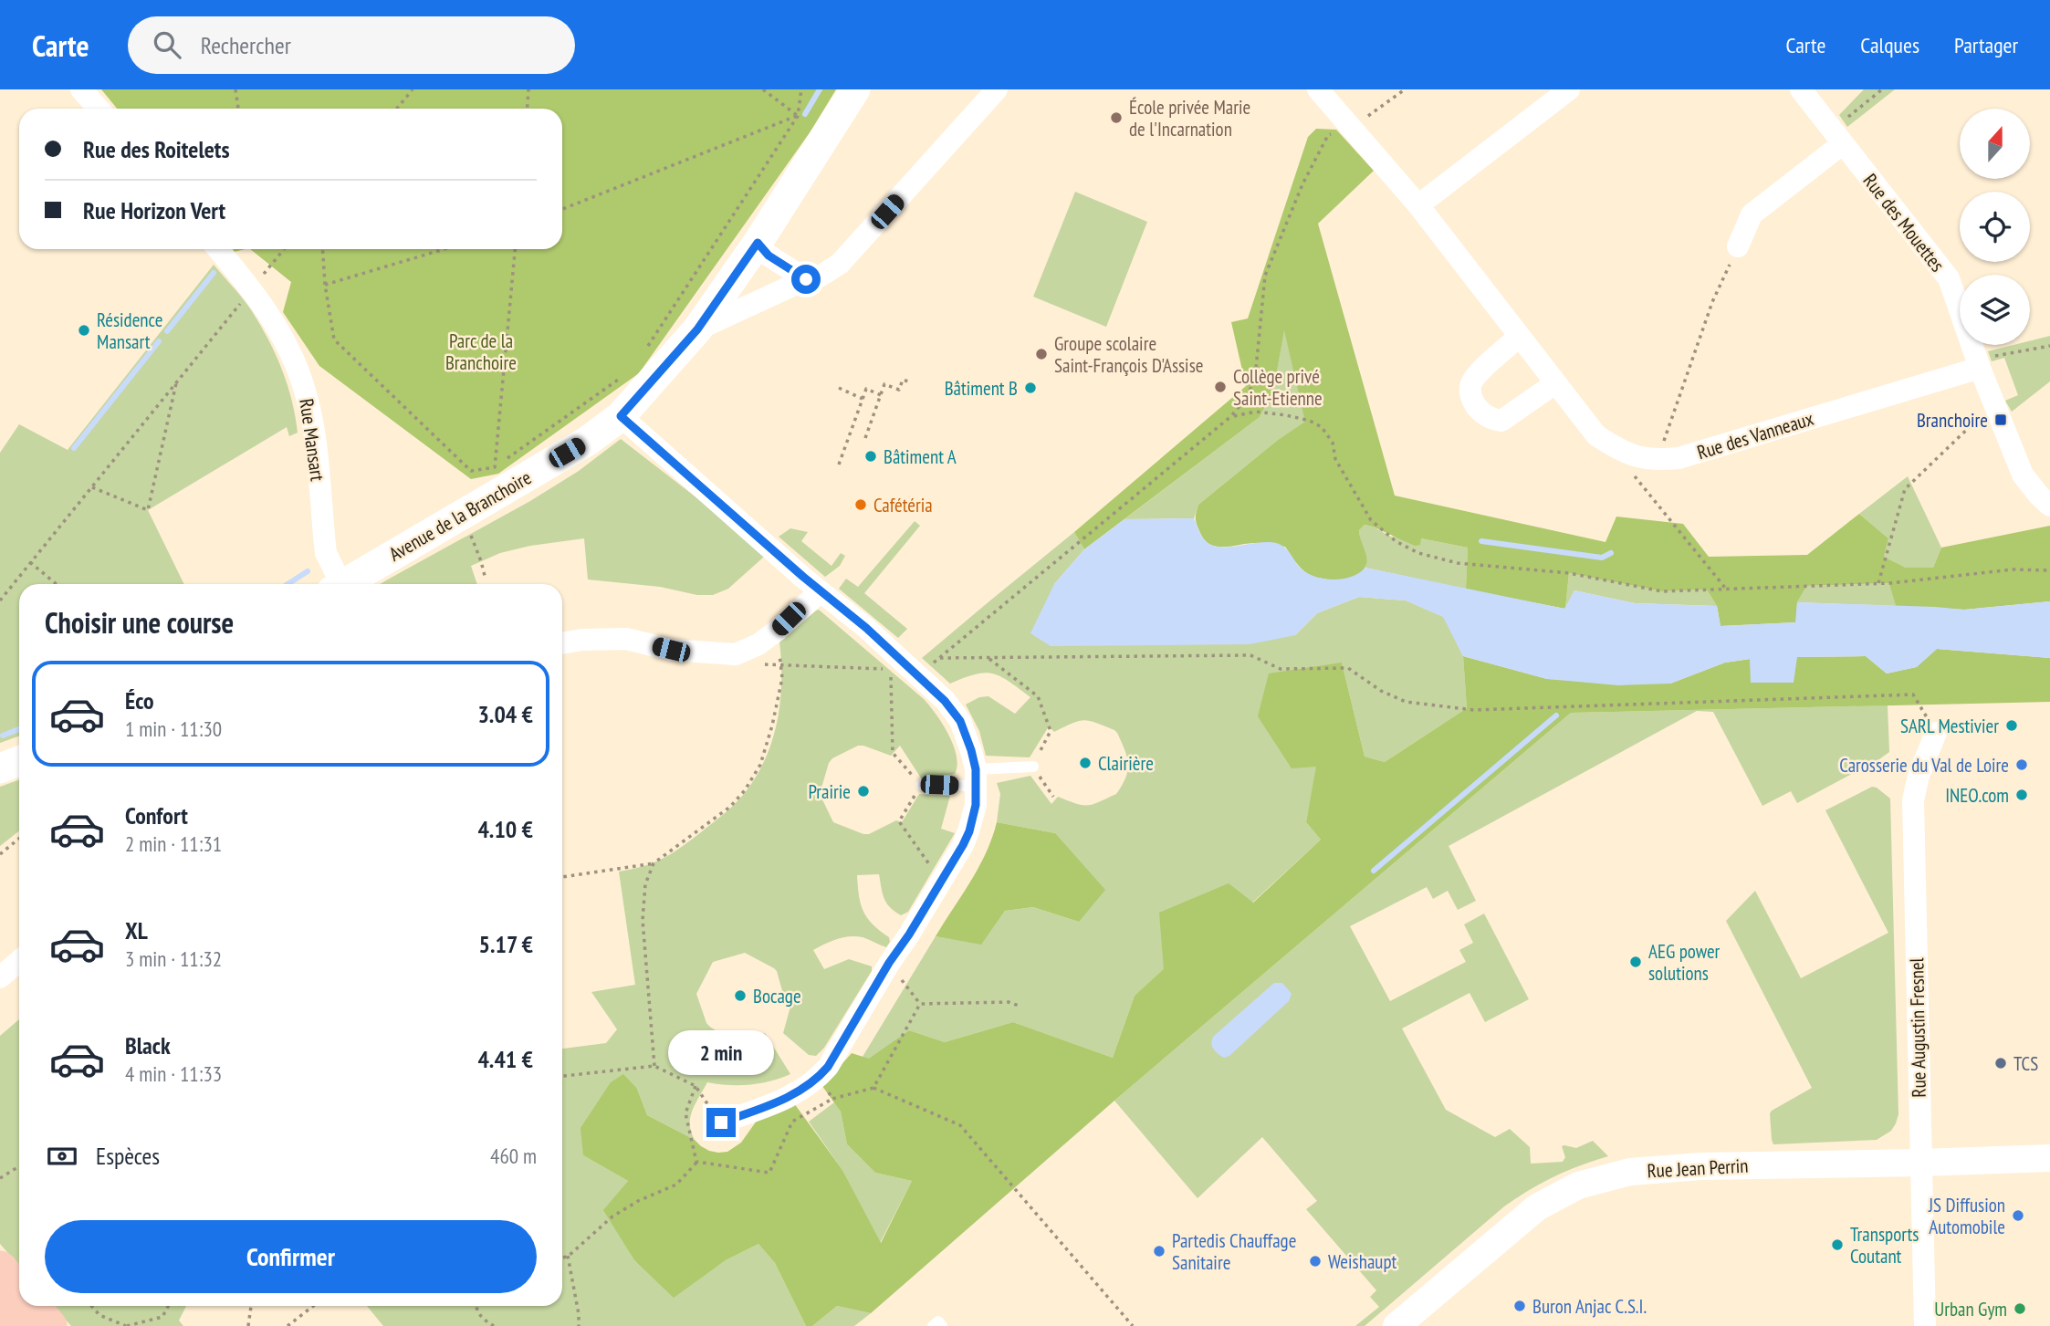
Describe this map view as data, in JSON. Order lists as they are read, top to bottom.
{
  "streets": {
    "main road": ["Avenue de la Branchoire"],
    "street": [
      "Rue des Mouettes",
      "Rue des Vanneaux",
      "Rue Mansart",
      "Rue Augustin Fresnel",
      "Rue Jean Perrin"
    ]
  },
  "crossings": [
    ["Rue des Mouettes", "Rue des Vanneaux"],
    ["Rue Augustin Fresnel", "Rue Jean Perrin"]
  ],
  "parks": ["Parc de la Branchoire"],
  "places": {
    "other": [
      "École privée Marie de l'Incarnation",
      "Résidence Mansart",
      "Groupe scolaire Saint-François D'Assise",
      "Collège privé Saint-Etienne",
      "Bâtiment B",
      "Bâtiment A",
      "Cafétéria",
      "SARL Mestivier",
      "Clairière",
      "Carosserie du Val de Loire",
      "Prairie",
      "INEO.com",
      "AEG power solutions",
      "Bocage",
      "TCS",
      "JS Diffusion Automobile",
      "Transports Coutant",
      "Partedis Chauffage Sanitaire",
      "Weishaupt",
      "Buron Anjac C.S.I.",
      "Urban Gym"
    ],
    "transit": ["Branchoire"]
  },
  "north": "top",
  "page": {
    "header": "Carte",
    "search": "Rechercher",
    "nav": ["Carte", "Calques", "Partager"],
    "banner": ["Rue des Roitelets", "Rue Horizon Vert"],
    "heading": "Choisir une course",
    "list": [
      {
        "name": "Éco",
        "note": "1 min · 11:30",
        "value": "3.04 €"
      },
      {
        "name": "Confort",
        "note": "2 min · 11:31",
        "value": "4.10 €"
      },
      {
        "name": "XL",
        "note": "3 min · 11:32",
        "value": "5.17 €"
      },
      {
        "name": "Black",
        "note": "4 min · 11:33",
        "value": "4.41 €"
      }
    ],
    "bubble": "2 min",
    "pay": ["Espèces", "460 m"],
    "buttons": "Confirmer"
  }
}
